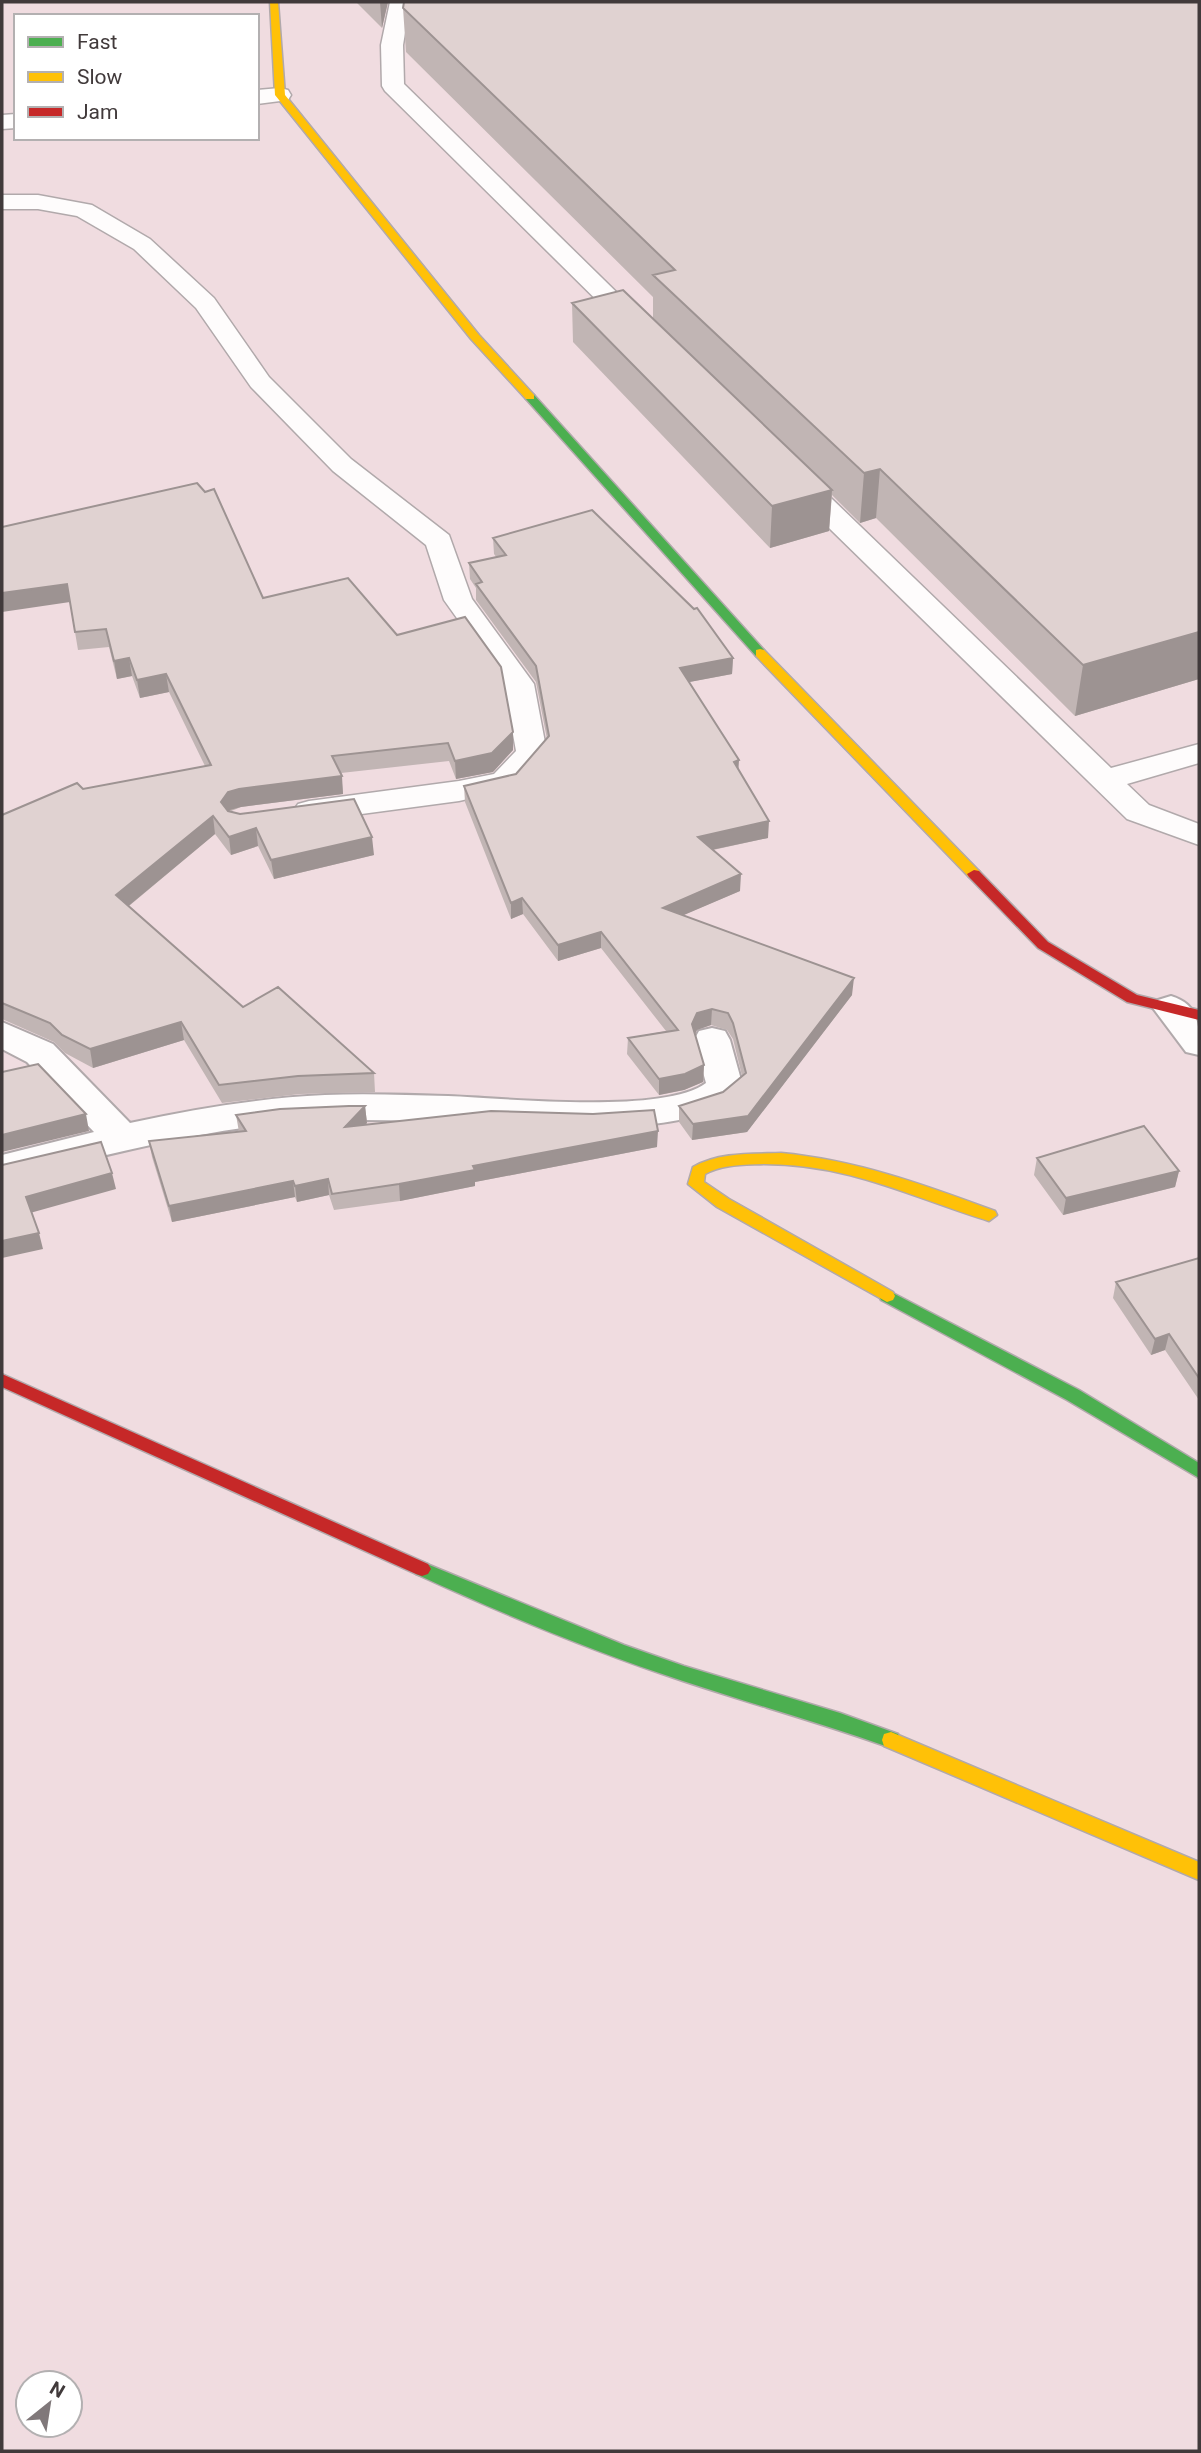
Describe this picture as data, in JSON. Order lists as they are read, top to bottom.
{
  "legend": ["Fast", "Slow", "Jam"],
  "north": "top right"
}
